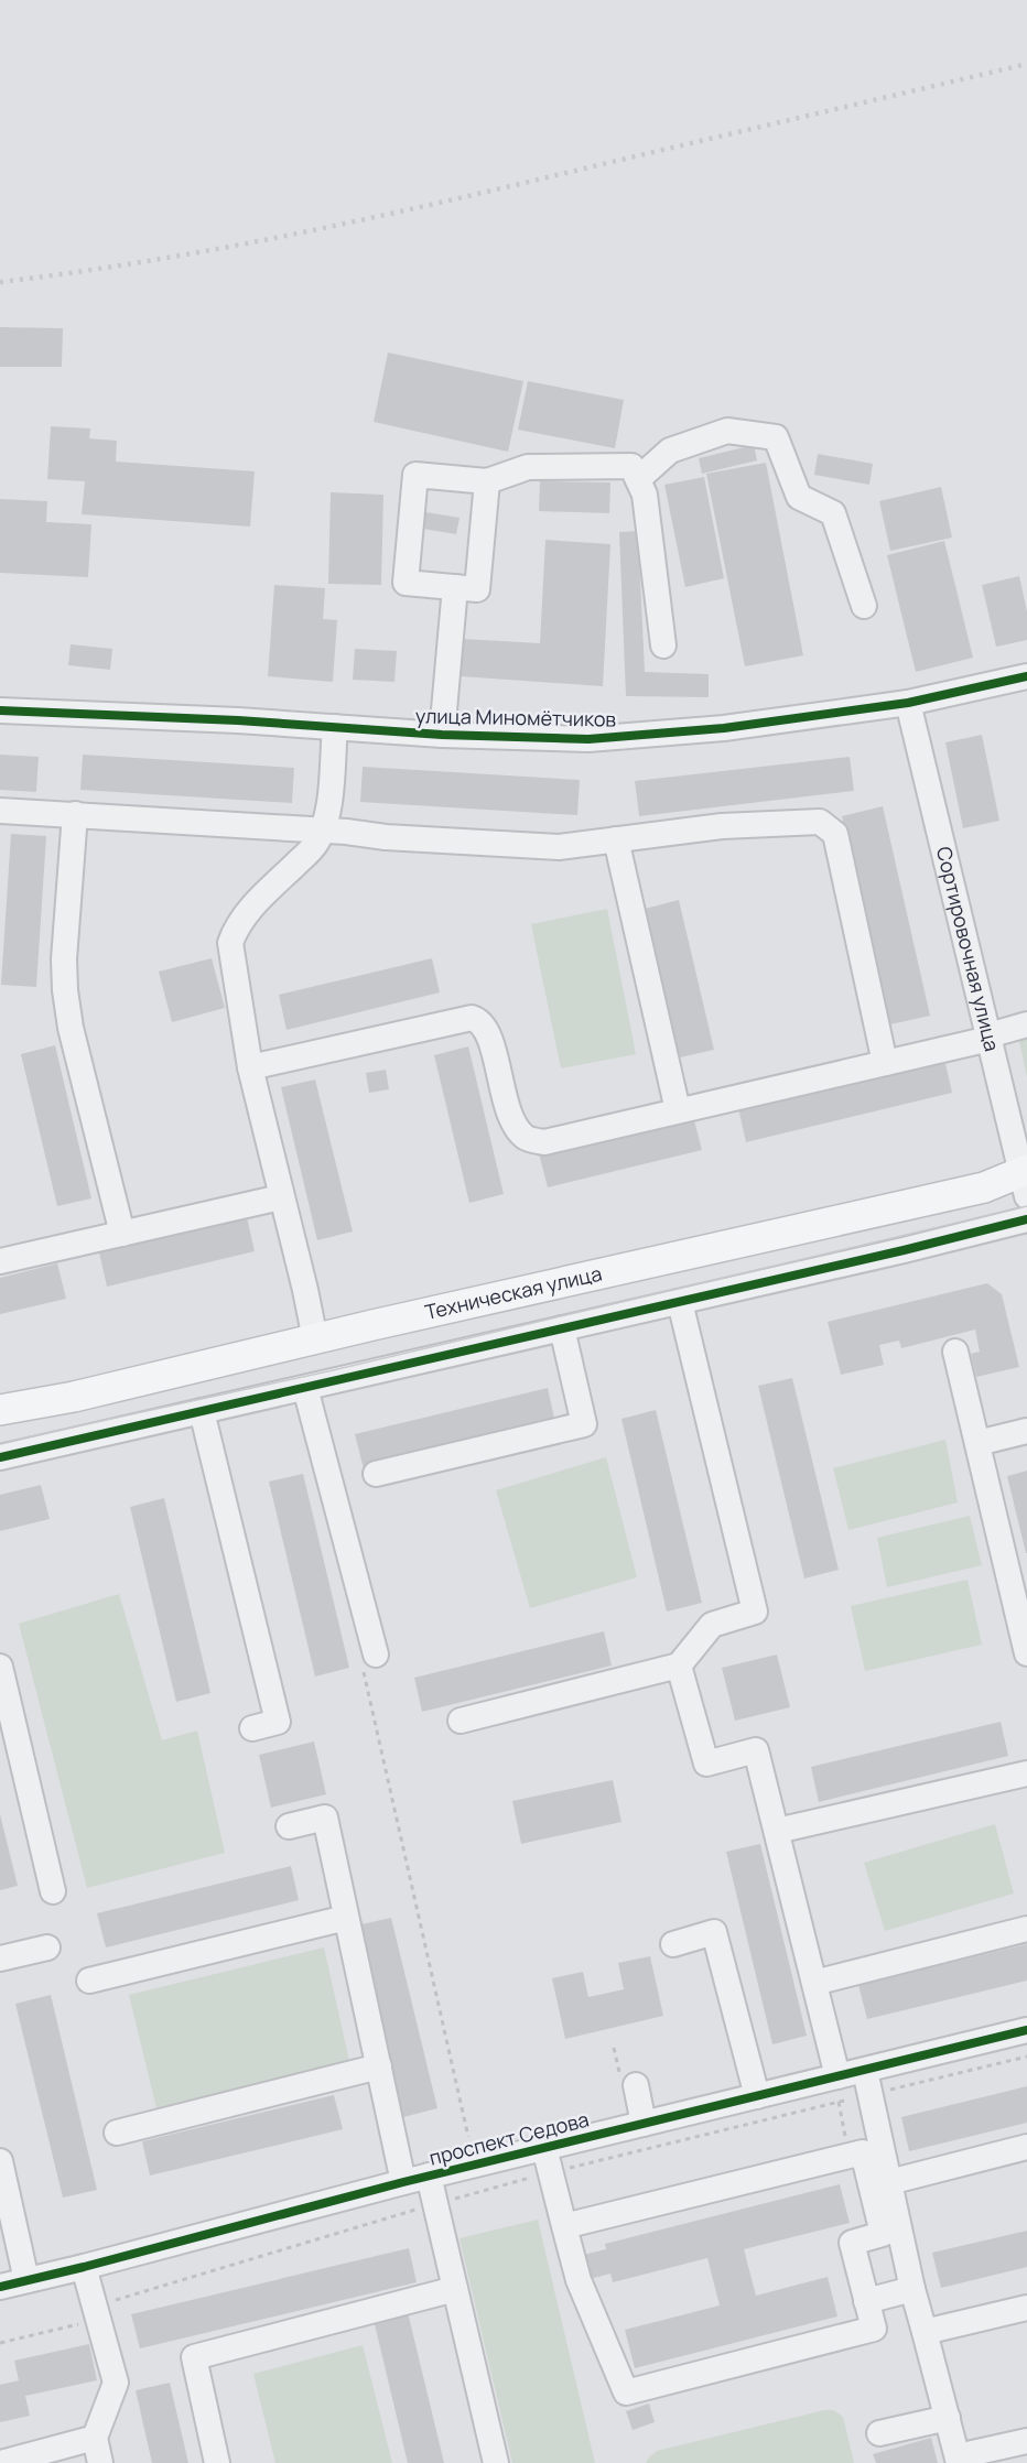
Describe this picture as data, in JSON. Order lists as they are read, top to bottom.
{
  "streets": {
    "main road": ["Техническая улица"],
    "street": ["улица Миномётчиков", "Сортировочная улица", "проспект Седова"]
  },
  "crossings": [
    ["улица Миномётчиков", "Сортировочная улица"],
    ["Сортировочная улица", "Техническая улица"]
  ]
}
